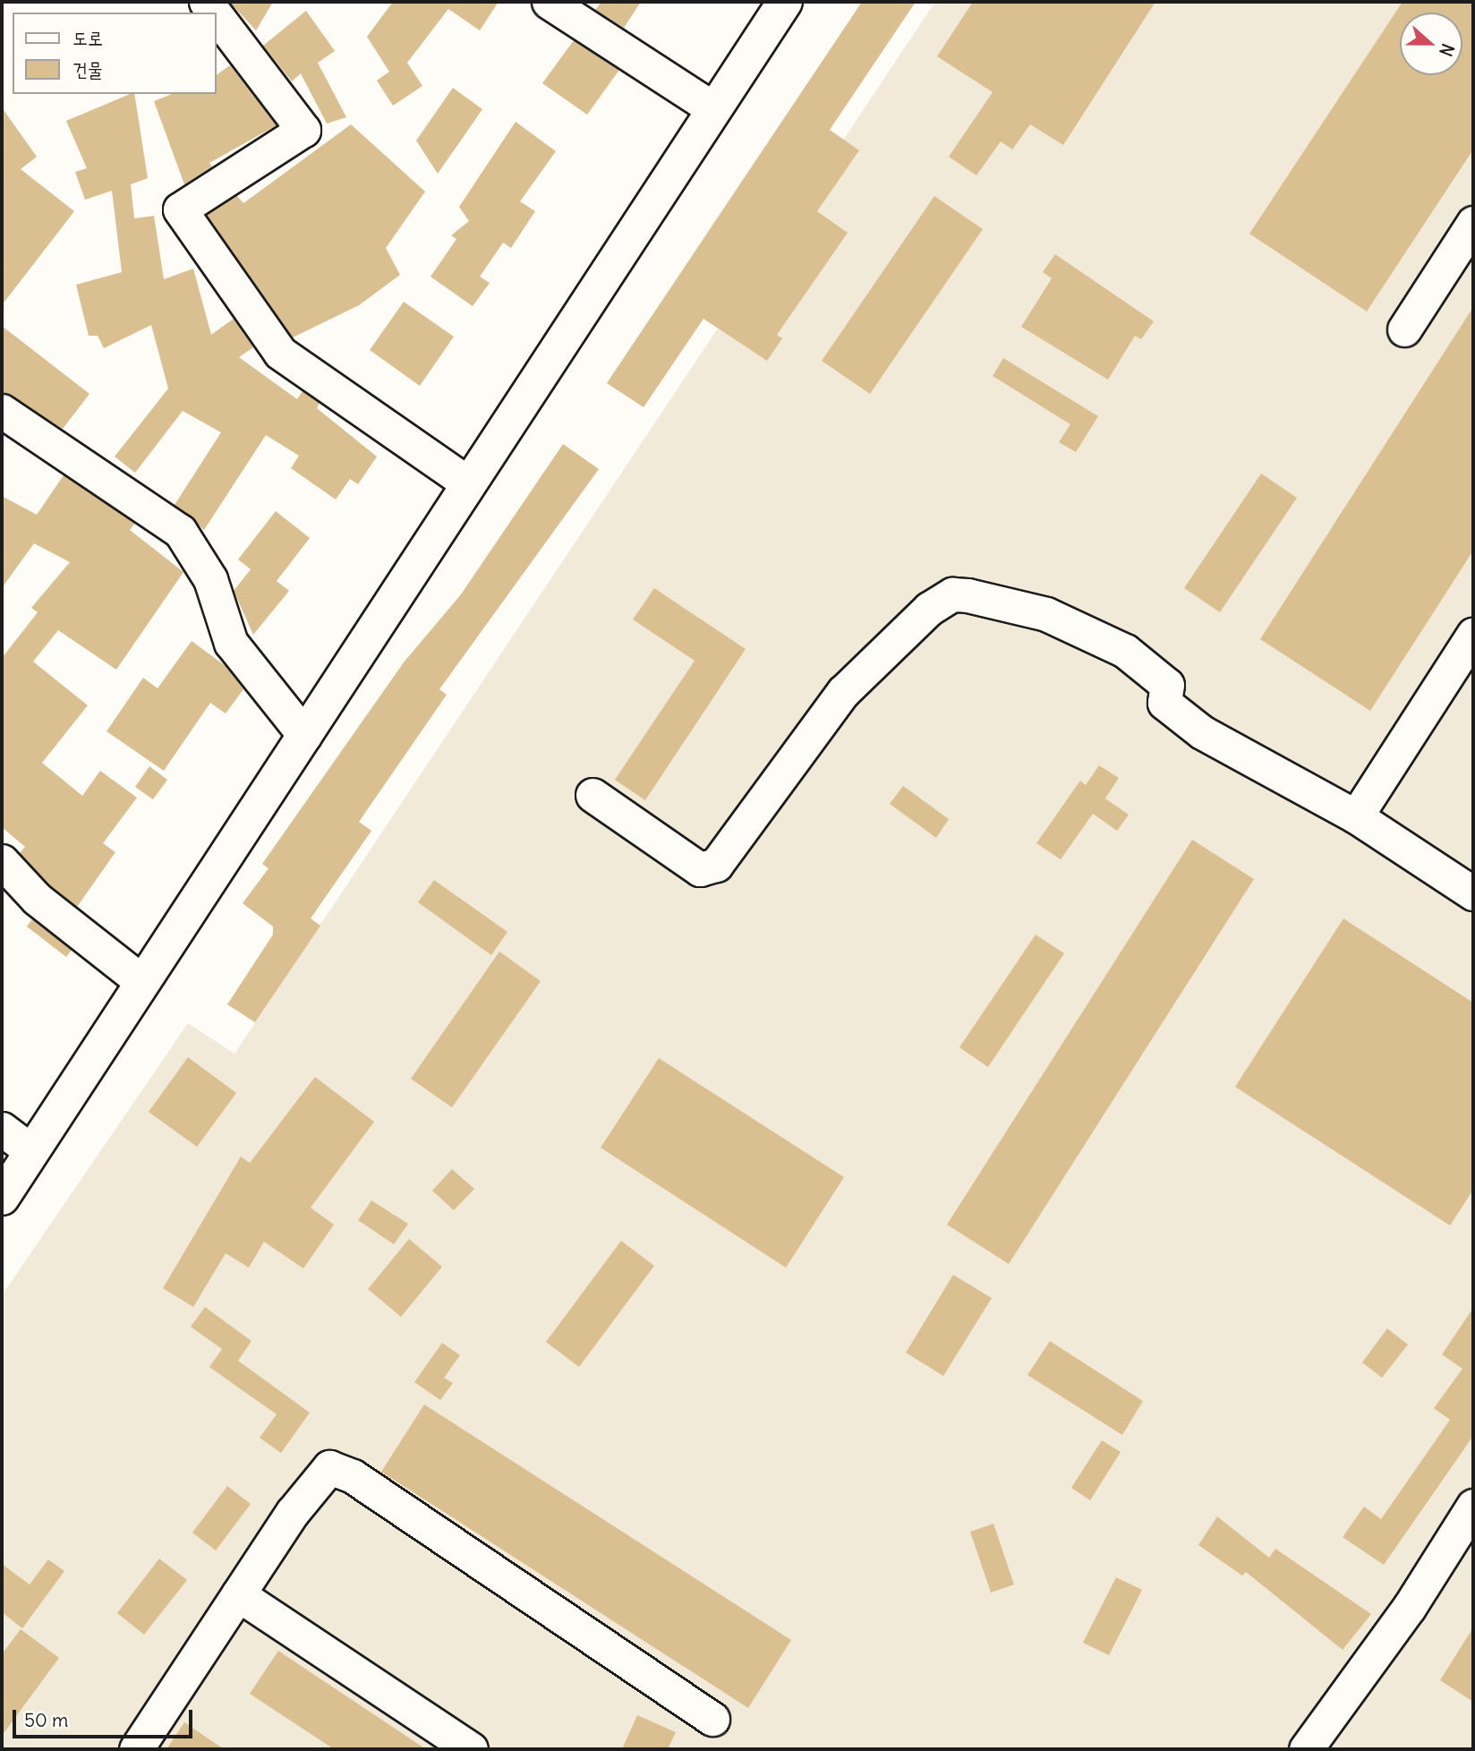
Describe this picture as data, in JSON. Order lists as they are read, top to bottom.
{
  "legend": ["도로", "건물"],
  "scale_bar": "50 m",
  "north": "right"
}
